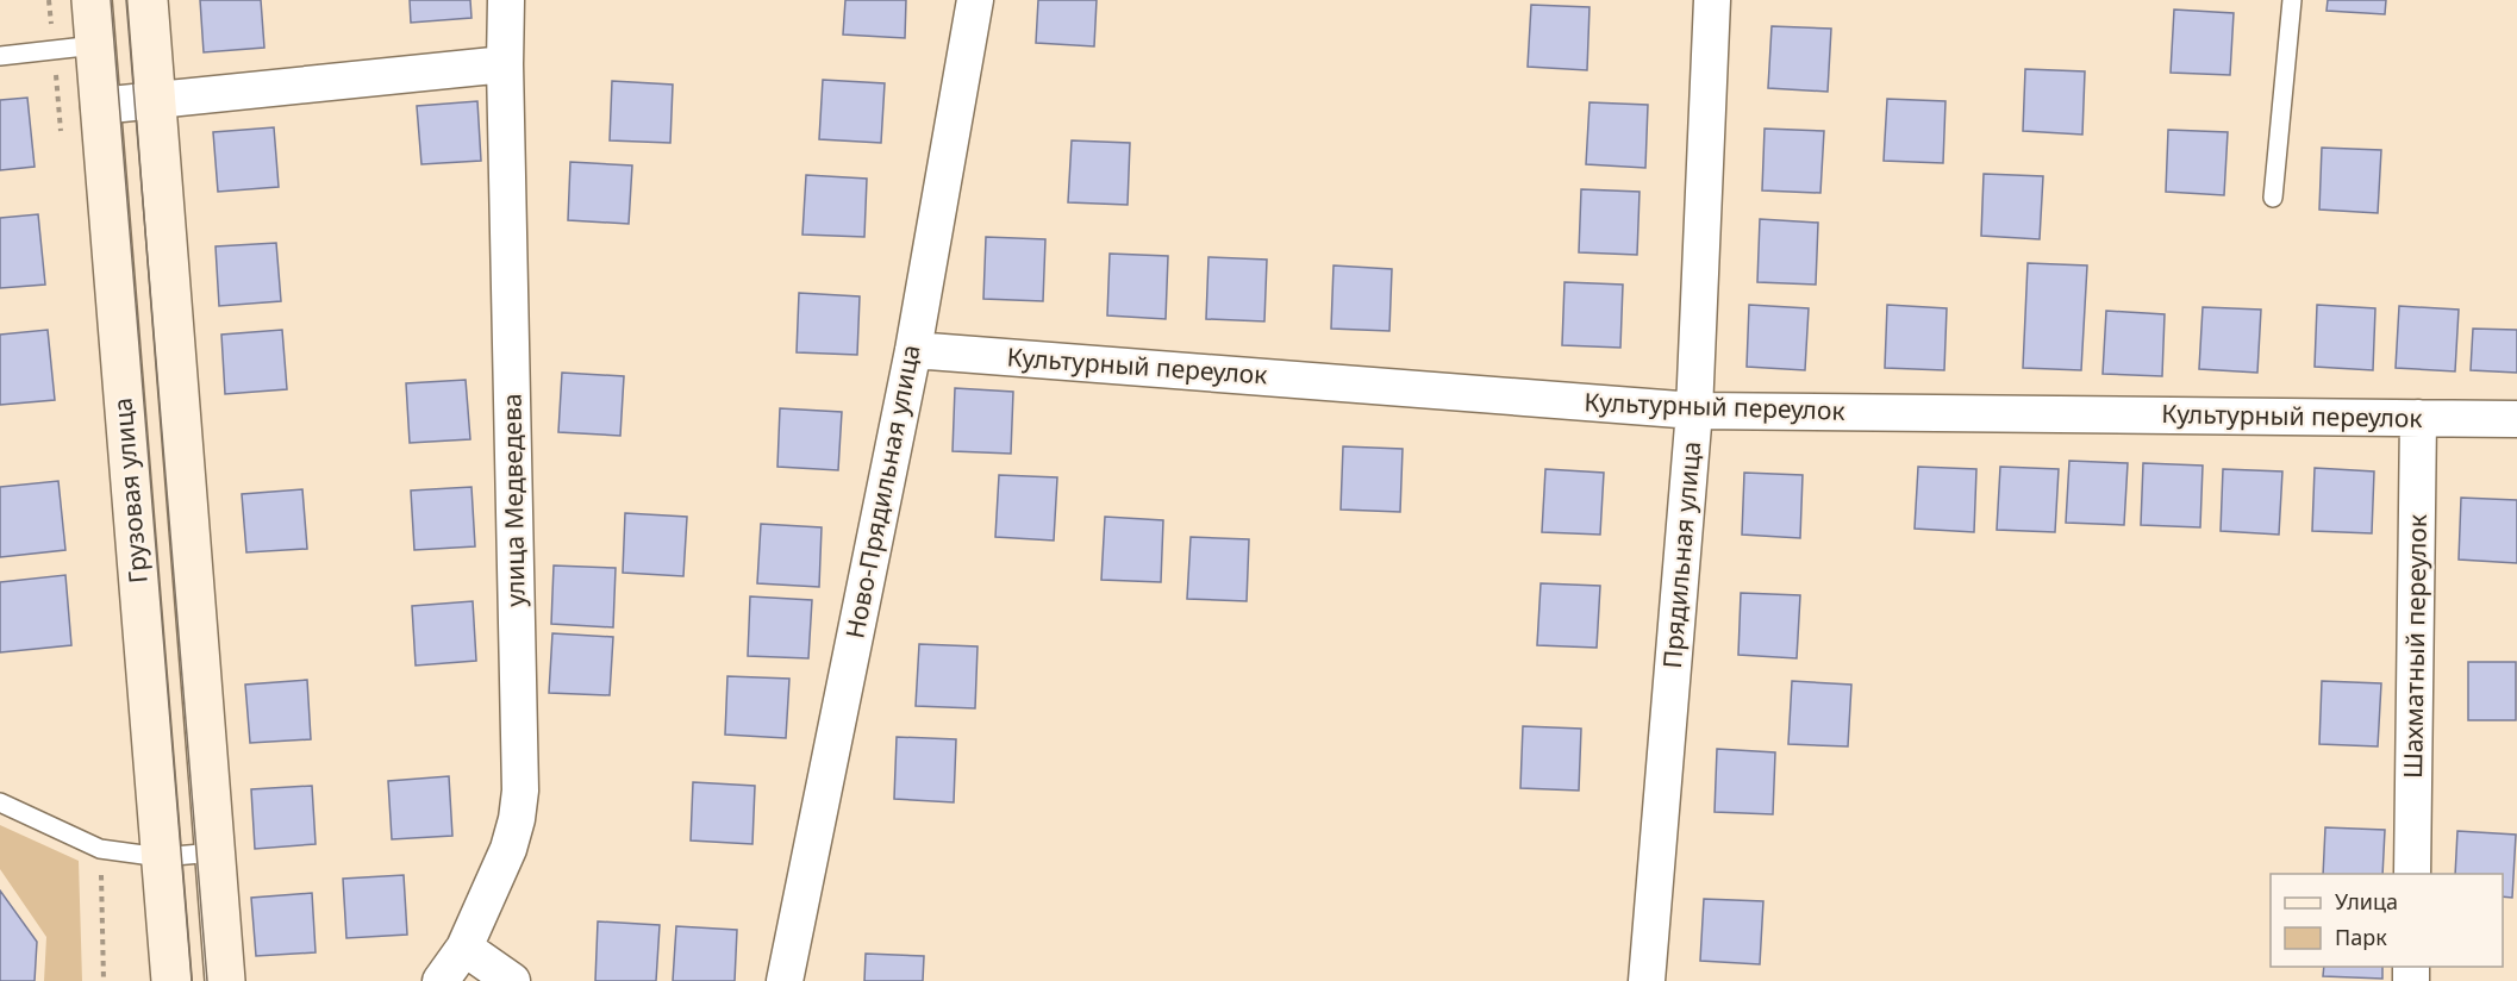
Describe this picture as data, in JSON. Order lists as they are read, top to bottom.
{
  "streets": {
    "street": [
      "Культурный переулок",
      "Грузовая улица",
      "Ново-Прядильная улица",
      "улица Медведева",
      "Прядильная улица",
      "Шахматный переулок"
    ]
  },
  "crossings": [
    ["Культурный переулок", "Ново-Прядильная улица"],
    ["Культурный переулок", "Прядильная улица"],
    ["Культурный переулок", "Шахматный переулок"]
  ],
  "legend": ["Улица", "Парк"]
}
